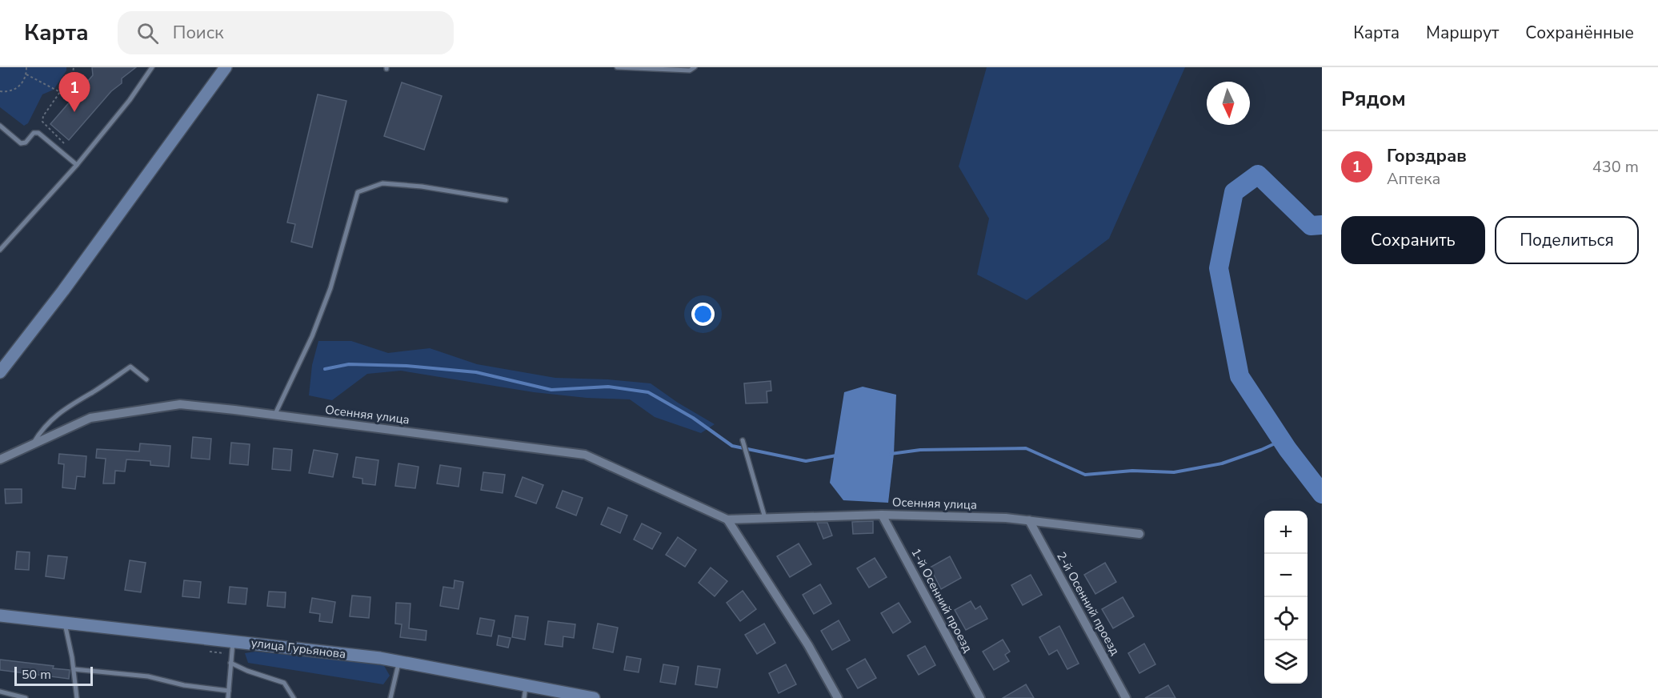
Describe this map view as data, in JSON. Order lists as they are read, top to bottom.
{
  "streets": {
    "street": [
      "Осенняя улица",
      "1-й Осенний проезд",
      "2-й Осенний проезд",
      "улица Гурьянова"
    ]
  },
  "crossings": [
    ["Осенняя улица", "1-й Осенний проезд"],
    ["Осенняя улица", "2-й Осенний проезд"]
  ],
  "scale_bar": "50 m",
  "north": "bottom",
  "page": {
    "header": "Карта",
    "search": "Поиск",
    "nav": ["Карта", "Маршрут", "Сохранённые"],
    "heading": "Рядом",
    "pins": "1",
    "list": [
      {
        "mark": "1",
        "name": "Горздрав",
        "note": "Аптека",
        "value": "430 m"
      }
    ],
    "buttons": ["Сохранить", "Поделиться"],
    "map_buttons": ["+", "−"],
    "scale": "50 m"
  }
}
